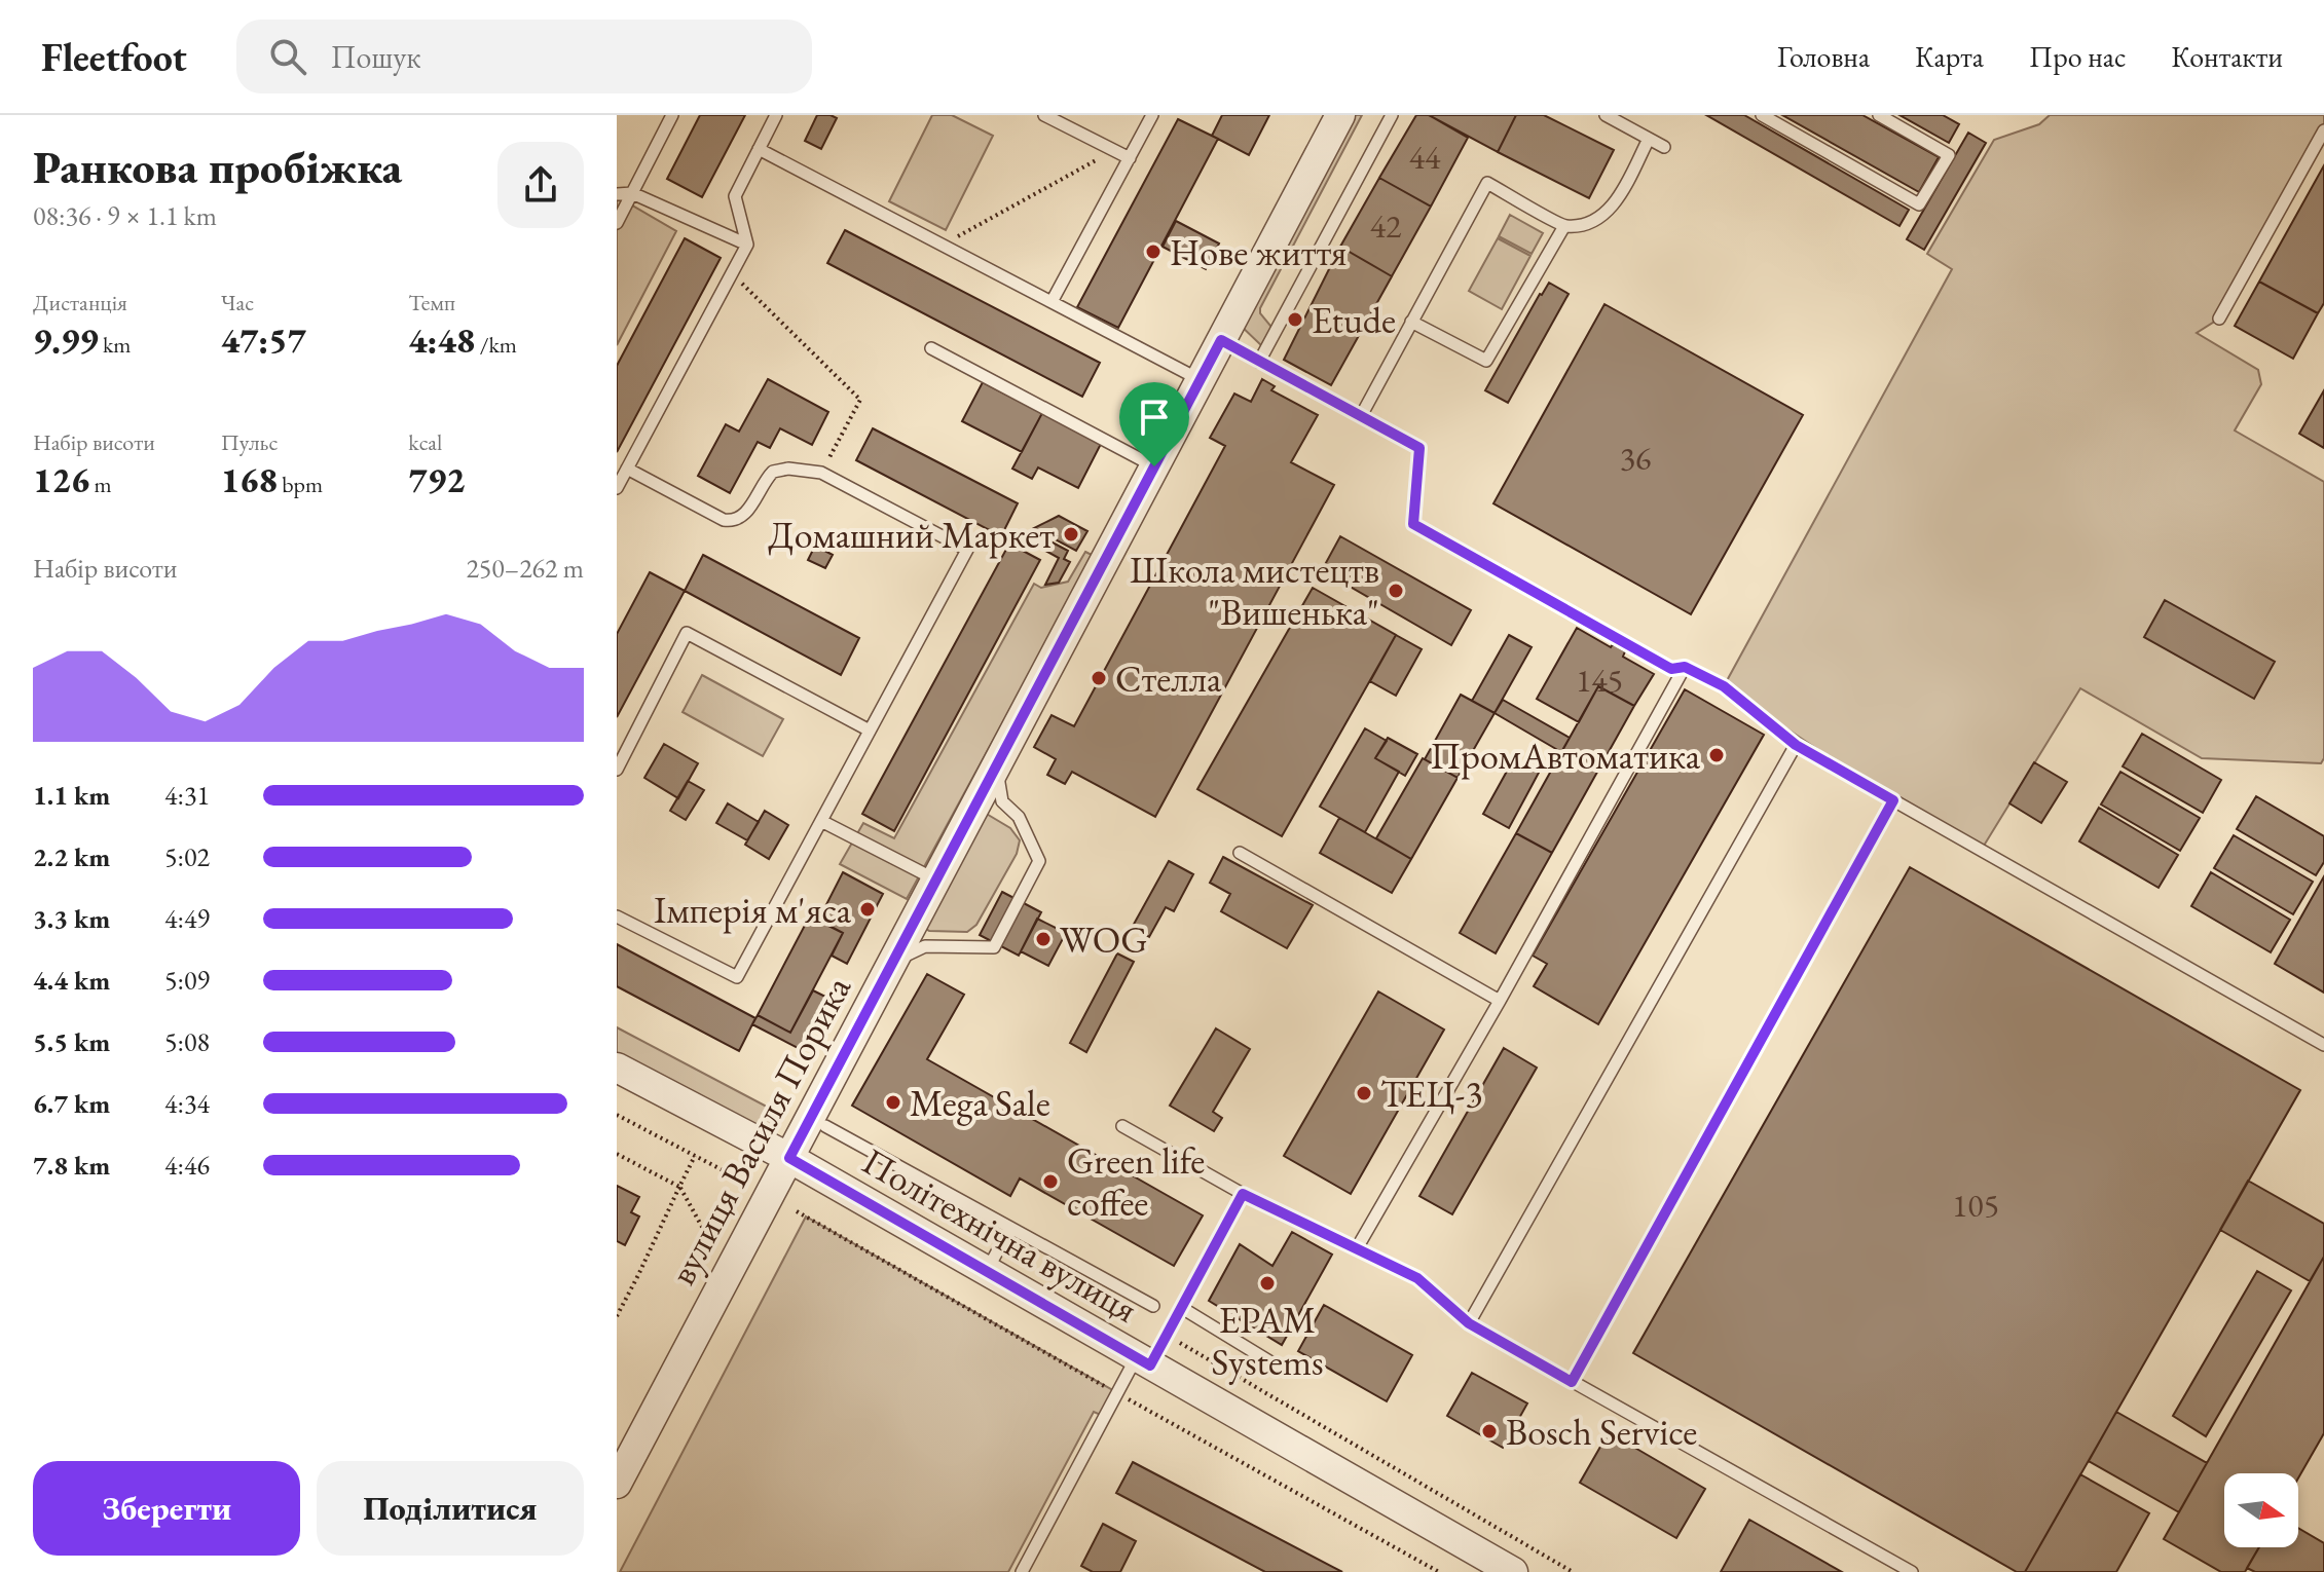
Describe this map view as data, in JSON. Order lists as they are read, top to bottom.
{
  "streets": {
    "street": ["вулиця Василя Порика", "Політехнічна вулиця"]
  },
  "crossings": [
    ["вулиця Василя Порика", "Політехнічна вулиця"]
  ],
  "places": [
    "Нове життя",
    "Etude",
    "Домашний Маркет",
    "Школа мистецтв \"Вишенька\"",
    "Стелла",
    "ПромАвтоматика",
    "Імперія м'яса",
    "WOG",
    "ТЕЦ-3",
    "Mega Sale",
    "Green life coffee",
    "EPAM Systems",
    "Bosch Service"
  ],
  "house_numbers": [
    "44",
    "42",
    "36",
    "145",
    "105"
  ],
  "north": "right",
  "page": {
    "header": "Fleetfoot",
    "search": "Пошук",
    "nav": [
      "Головна",
      "Карта",
      "Про нас",
      "Контакти"
    ],
    "heading": ["Ранкова пробіжка", "08:36 · 9 × 1.1 km"],
    "stats": [
      ["Дистанція", "9.99 km"],
      ["Час", "47:57"],
      ["Темп", "4:48 /km"],
      ["Набір висоти", "126 m"],
      ["Пульс", "168 bpm"],
      ["kcal", "792"]
    ],
    "chart": ["Набір висоти", "250–262 m"],
    "list": [
      {
        "name": "1.1 km",
        "note": "4:31"
      },
      {
        "name": "2.2 km",
        "note": "5:02"
      },
      {
        "name": "3.3 km",
        "note": "4:49"
      },
      {
        "name": "4.4 km",
        "note": "5:09"
      },
      {
        "name": "5.5 km",
        "note": "5:08"
      },
      {
        "name": "6.7 km",
        "note": "4:34"
      },
      {
        "name": "7.8 km",
        "note": "4:46"
      }
    ],
    "buttons": ["Зберегти", "Поділитися"]
  }
}
